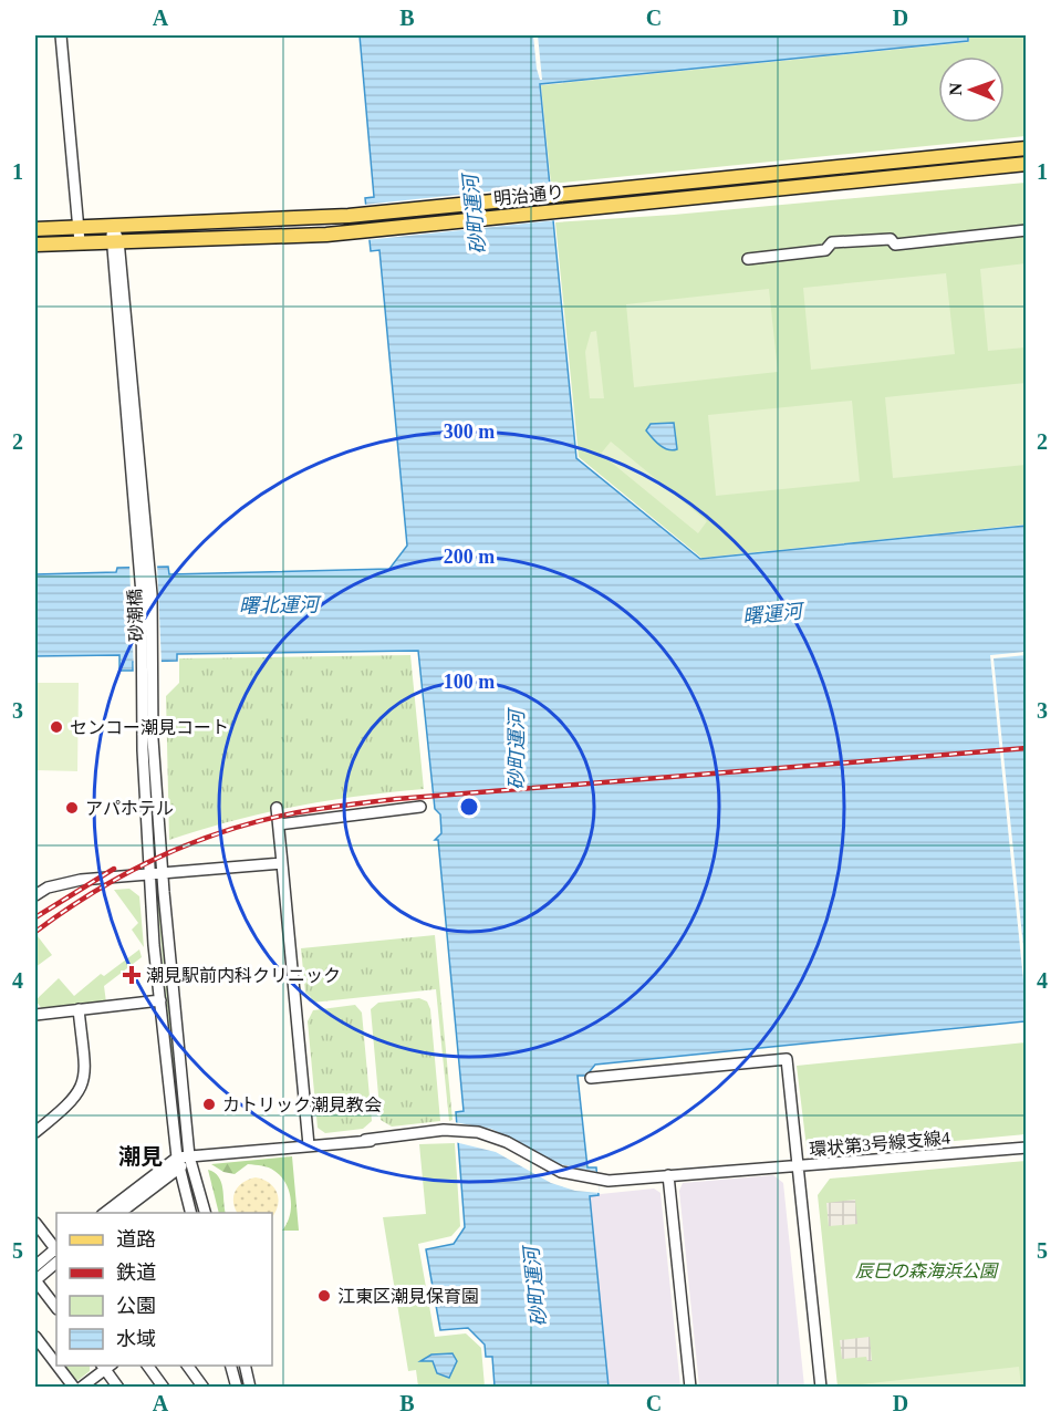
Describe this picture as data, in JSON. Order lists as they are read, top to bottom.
{
  "streets": {
    "main road": ["明治通り"],
    "street": ["砂潮橋", "環状第3号線支線4"]
  },
  "crossings": [
    ["明治通り", "砂潮橋"]
  ],
  "districts": ["潮見"],
  "water": ["砂町運河", "曙北運河", "曙運河"],
  "parks": ["辰巳の森海浜公園"],
  "places": {
    "other": [
      "センコー潮見コート",
      "アパホテル",
      "カトリック潮見教会",
      "江東区潮見保育園"
    ],
    "health": ["潮見駅前内科クリニック"]
  },
  "legend": [
    "道路",
    "鉄道",
    "公園",
    "水域"
  ],
  "north": "left",
  "grid": {
    "columns": [
      "A",
      "B",
      "C",
      "D"
    ],
    "rows": [
      "1",
      "2",
      "3",
      "4",
      "5"
    ]
  },
  "rings": ["300 m", "200 m", "100 m"]
}
